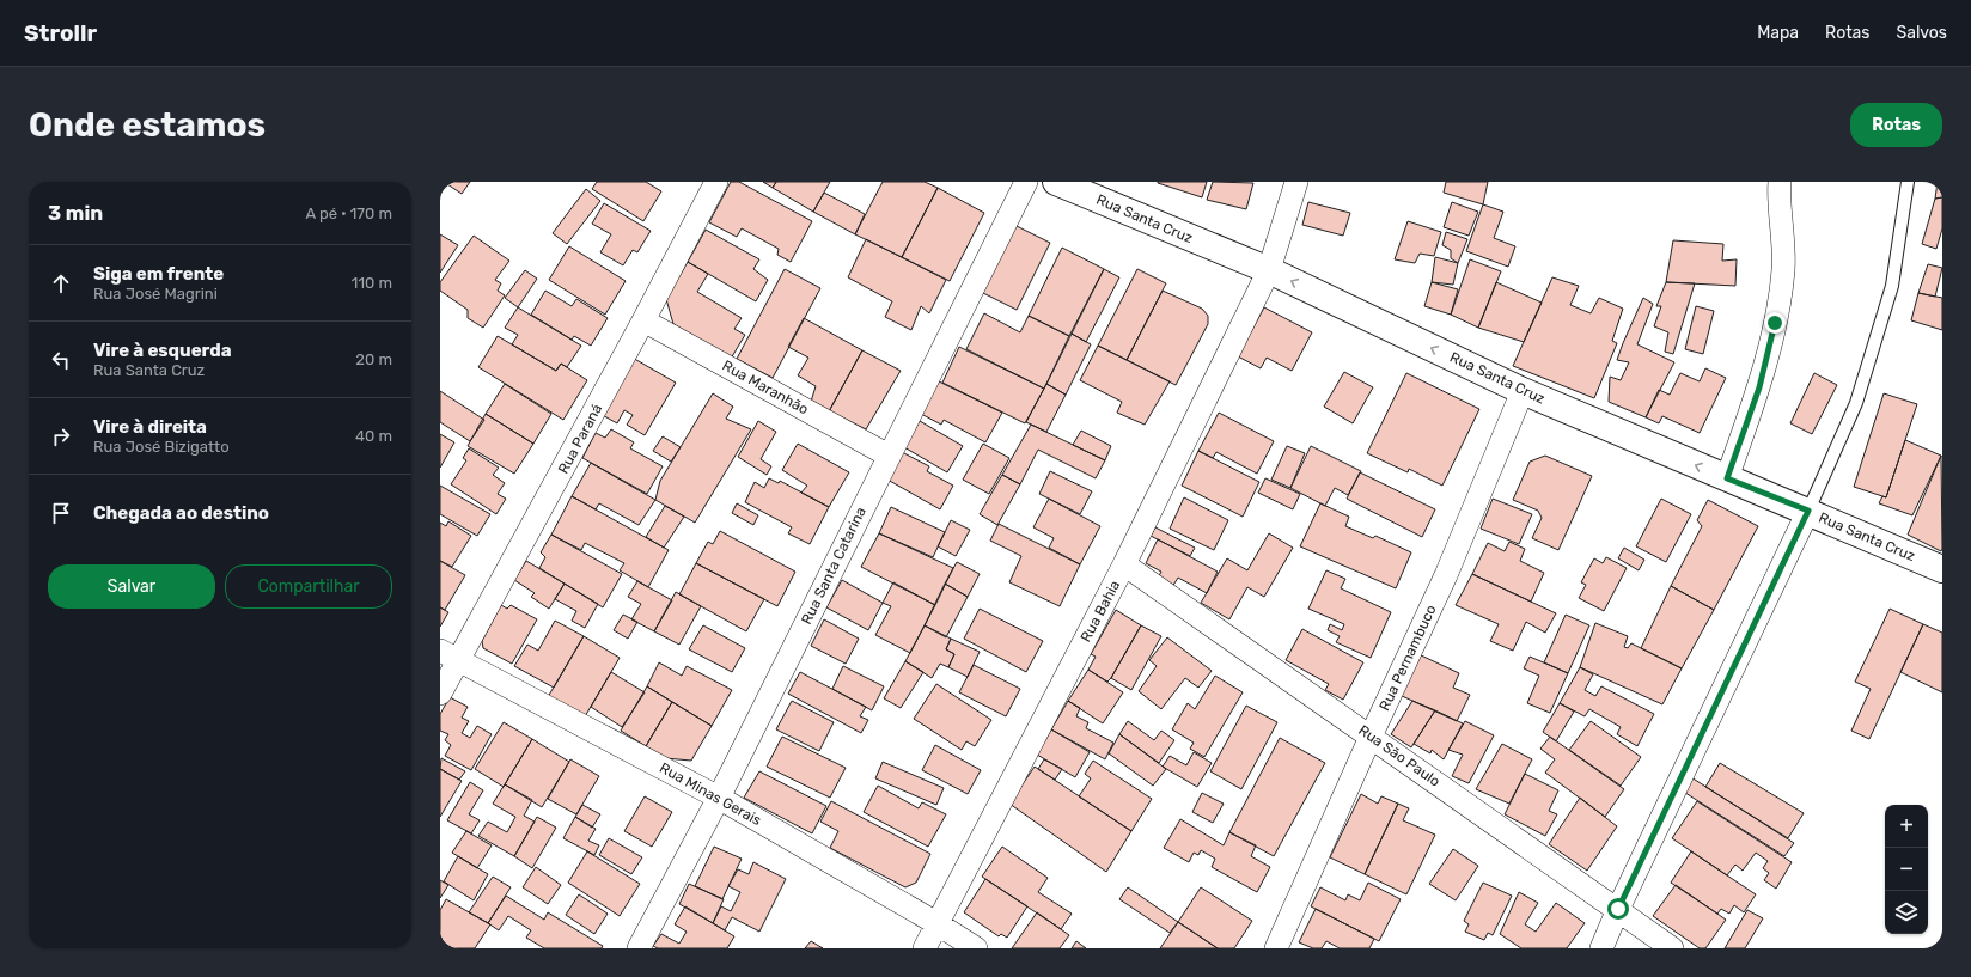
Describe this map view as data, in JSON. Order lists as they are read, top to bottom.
{
  "streets": {
    "street": [
      "Rua Santa Cruz",
      "Rua Maranhão",
      "Rua Paraná",
      "Rua Santa Catarina",
      "Rua Bahia",
      "Rua Pernambuco",
      "Rua São Paulo",
      "Rua Minas Gerais"
    ]
  },
  "crossings": [
    ["Rua Santa Cruz", "Rua Bahia"],
    ["Rua Santa Cruz", "Rua Pernambuco"],
    ["Rua Maranhão", "Rua Paraná"],
    ["Rua Maranhão", "Rua Santa Catarina"],
    ["Rua Paraná", "Rua Minas Gerais"],
    ["Rua Santa Catarina", "Rua Minas Gerais"],
    ["Rua Bahia", "Rua São Paulo"],
    ["Rua Bahia", "Rua Minas Gerais"],
    ["Rua Pernambuco", "Rua São Paulo"]
  ],
  "one_way": ["Rua Santa Cruz"],
  "page": {
    "header": "Strollr",
    "nav": ["Mapa", "Rotas", "Salvos"],
    "buttons": [
      "Rotas",
      ["Salvar", "Compartilhar"]
    ],
    "title": "Onde estamos",
    "heading": ["3 min", "A pé · 170 m"],
    "list": [
      ["Siga em frente", "Rua José Magrini", "110 m"],
      ["Vire à esquerda", "Rua Santa Cruz", "20 m"],
      ["Vire à direita", "Rua José Bizigatto", "40 m"],
      "Chegada ao destino"
    ],
    "map_buttons": ["+", "−"]
  }
}
